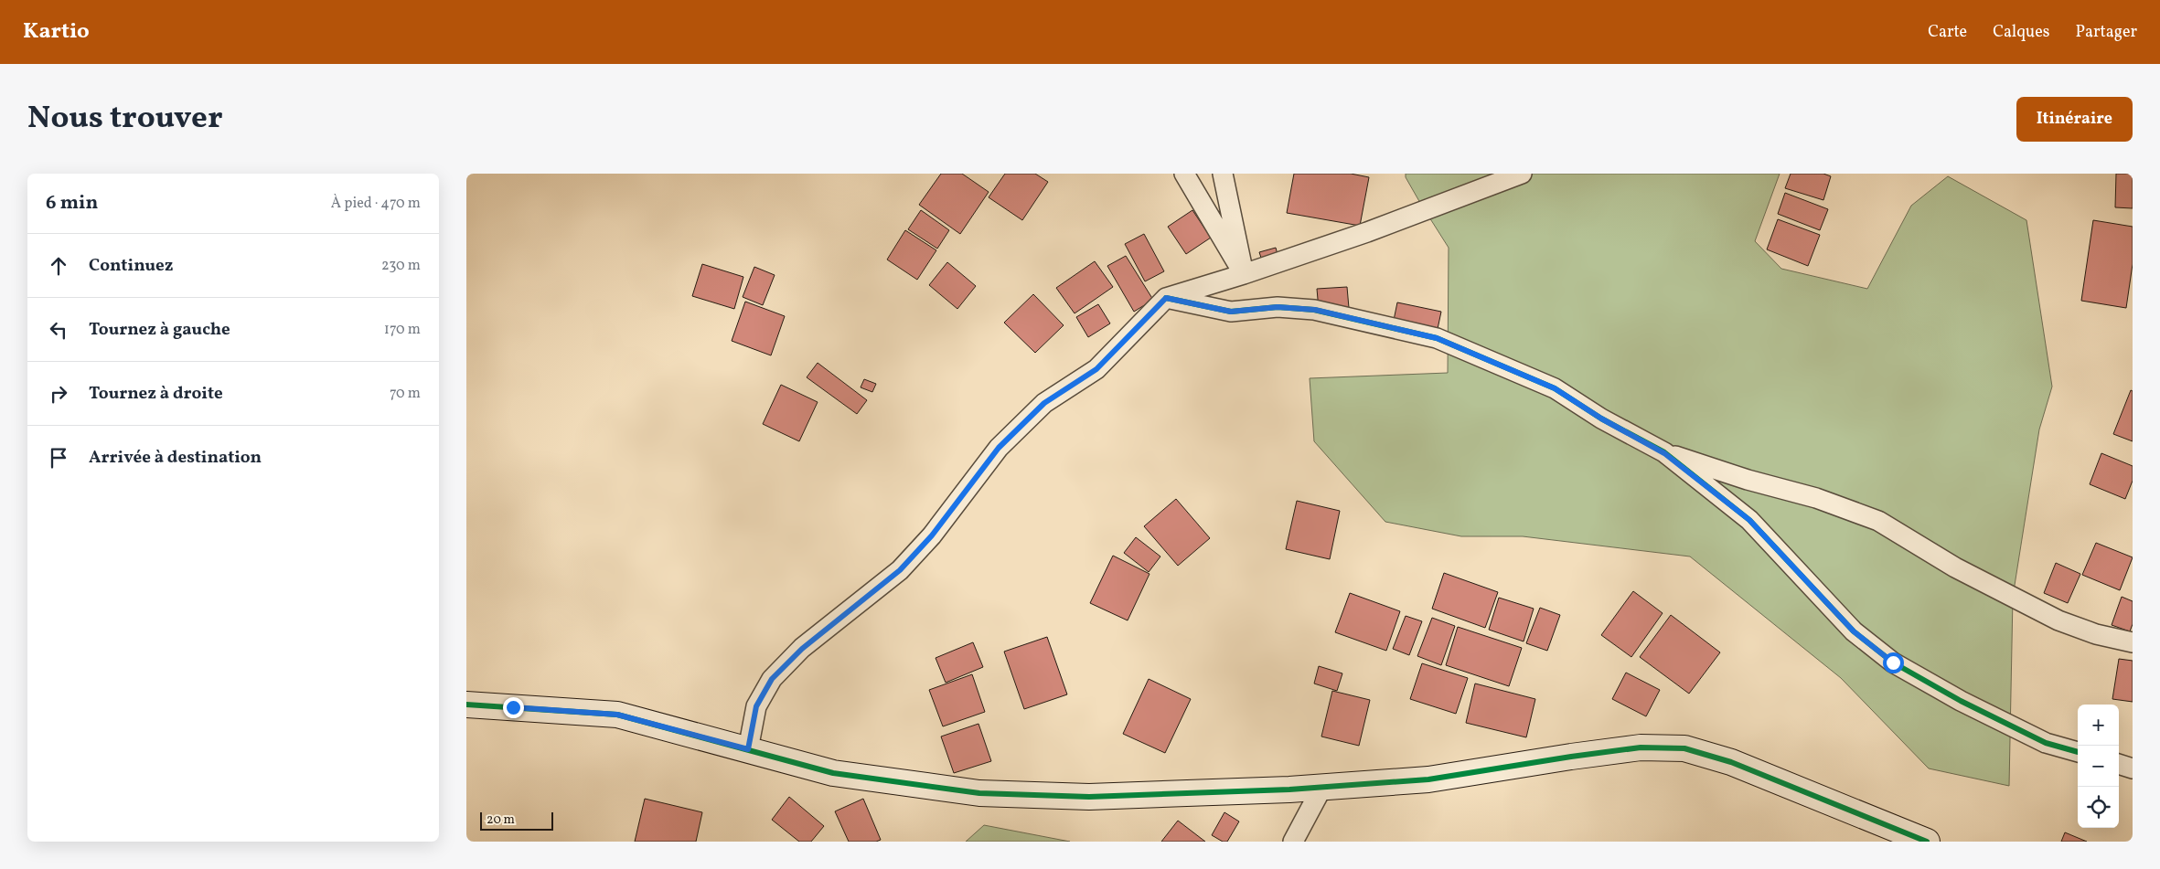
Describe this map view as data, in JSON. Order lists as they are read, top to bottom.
{
  "scale_bar": "20 m",
  "page": {
    "header": "Kartio",
    "nav": ["Carte", "Calques", "Partager"],
    "title": "Nous trouver",
    "buttons": "Itinéraire",
    "heading": ["6 min", "À pied · 470 m"],
    "list": [
      ["Continuez", "230 m"],
      ["Tournez à gauche", "170 m"],
      ["Tournez à droite", "70 m"],
      "Arrivée à destination"
    ],
    "map_buttons": ["+", "−"],
    "scale": "20 m"
  }
}
